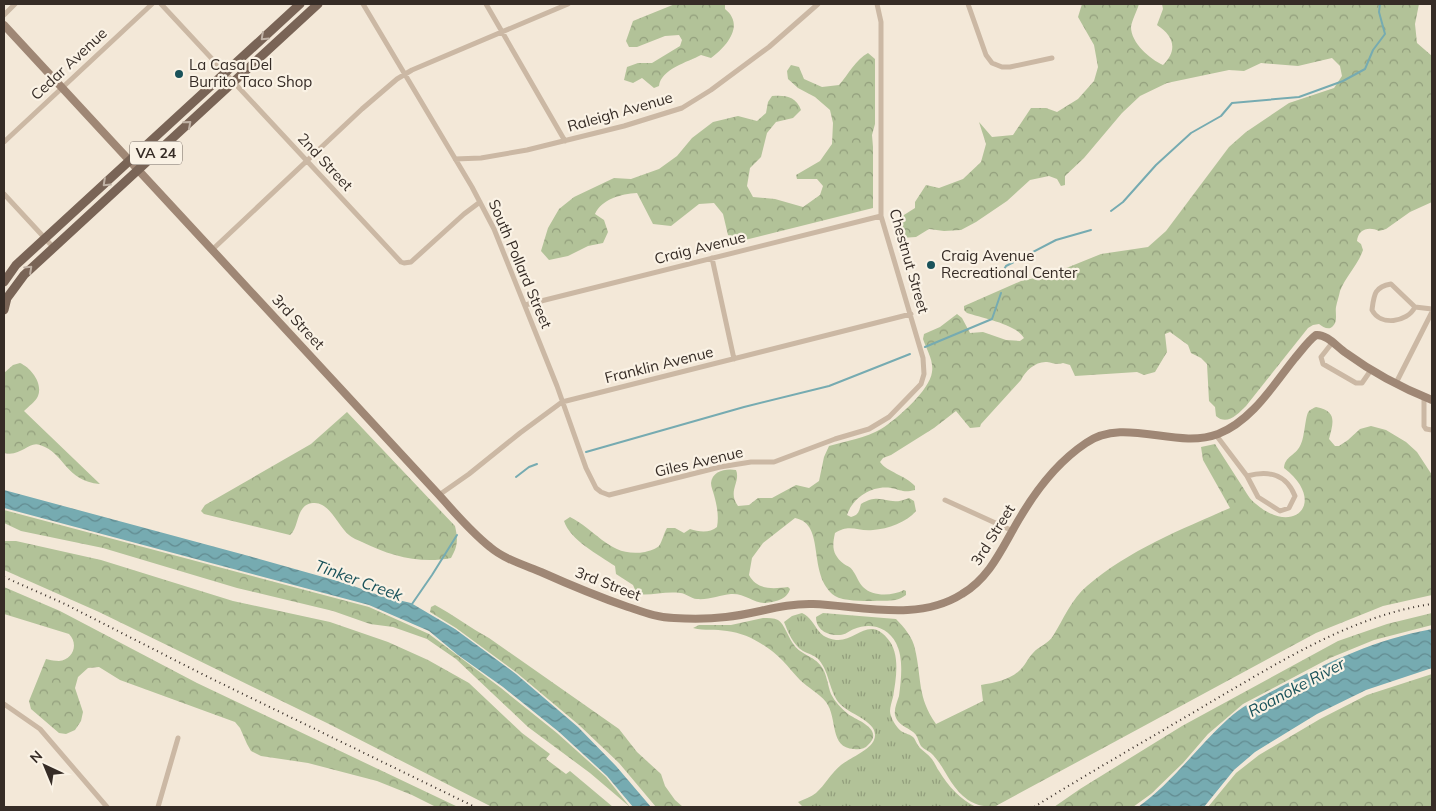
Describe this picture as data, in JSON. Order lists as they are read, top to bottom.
{
  "streets": {
    "main road": ["VA 24"],
    "street": [
      "Cedar Avenue",
      "Raleigh Avenue",
      "2nd Street",
      "Craig Avenue",
      "Chestnut Street",
      "South Pollard Street",
      "3rd Street",
      "Franklin Avenue",
      "Giles Avenue"
    ]
  },
  "crossings": [
    ["Cedar Avenue", "3rd Street"],
    ["Raleigh Avenue", "South Pollard Street"],
    ["VA 24", "2nd Street"],
    ["VA 24", "3rd Street"],
    ["2nd Street", "South Pollard Street"],
    ["Craig Avenue", "Chestnut Street"],
    ["Craig Avenue", "South Pollard Street"],
    ["Chestnut Street", "Franklin Avenue"],
    ["Chestnut Street", "Giles Avenue"],
    ["South Pollard Street", "Franklin Avenue"],
    ["South Pollard Street", "Giles Avenue"],
    ["3rd Street", "Franklin Avenue"]
  ],
  "water": ["Tinker Creek", "Roanoke River"],
  "places": ["La Casa Del Burrito Taco Shop", "Craig Avenue Recreational Center"],
  "north": "top left"
}
